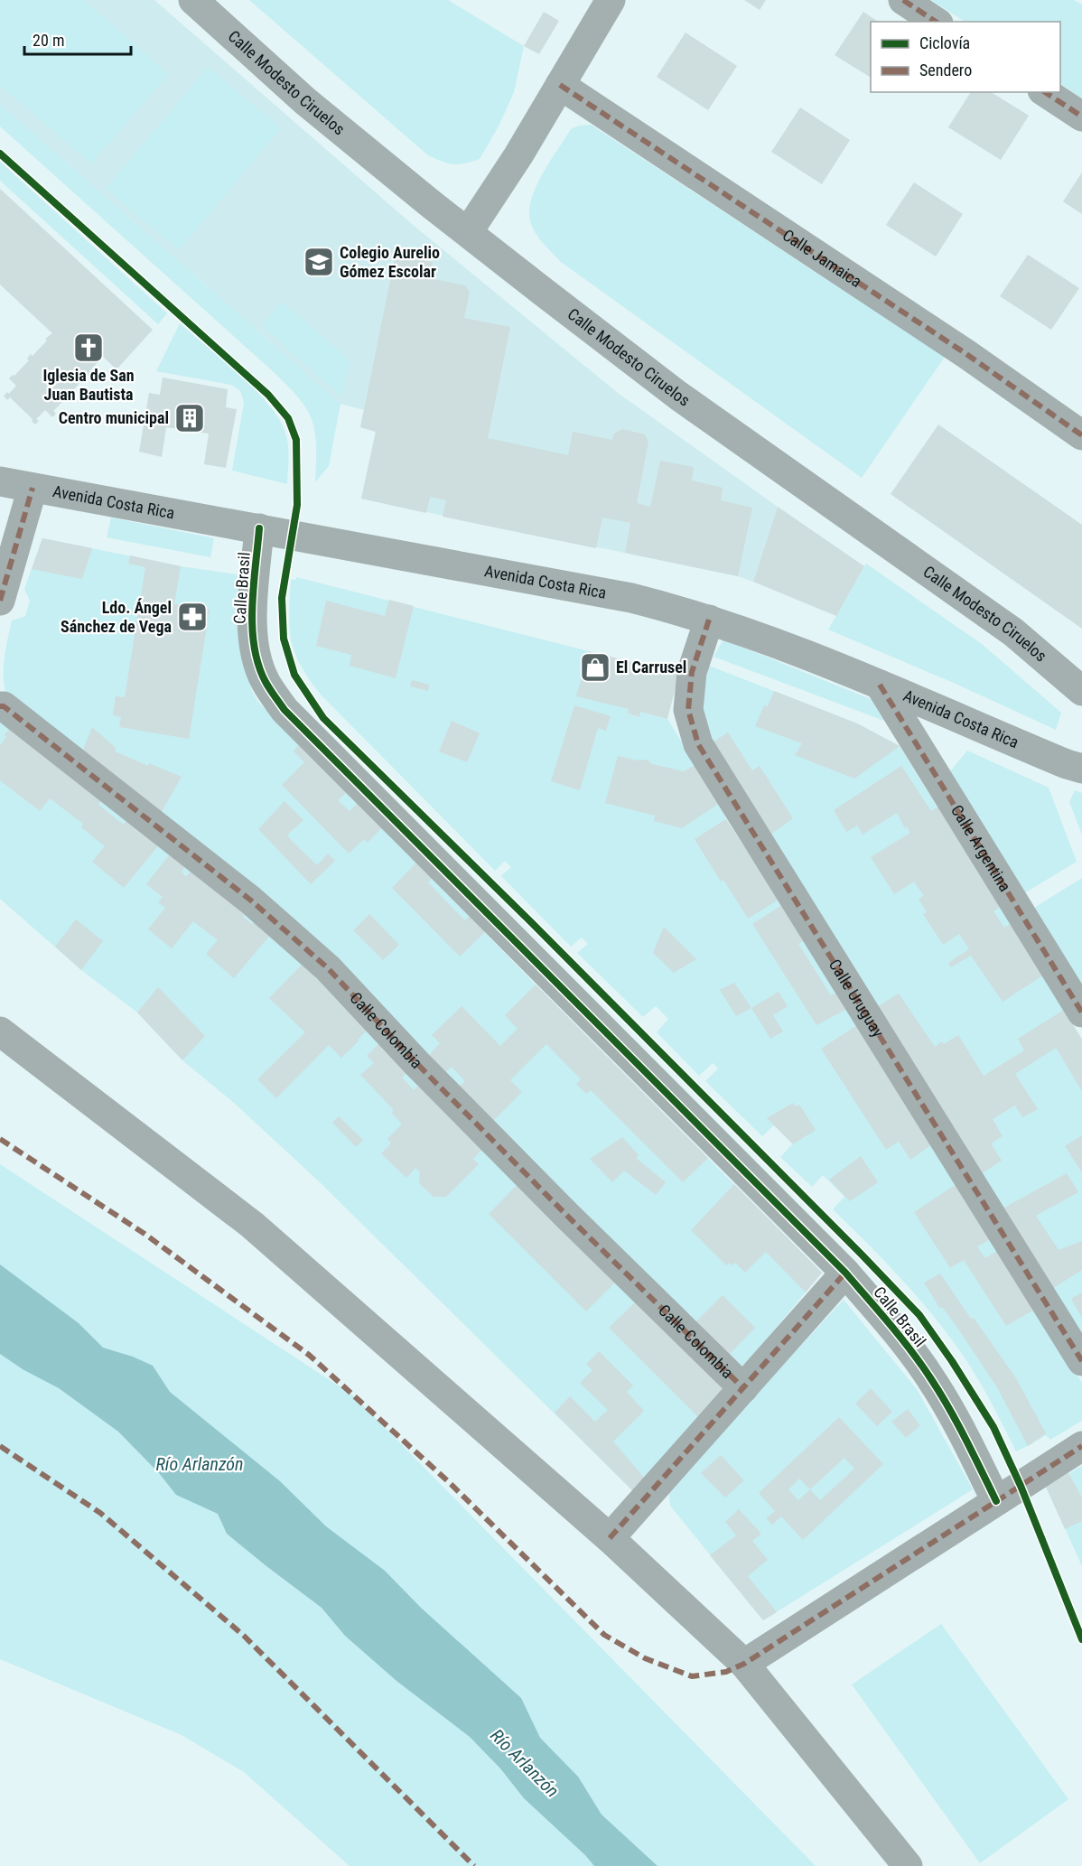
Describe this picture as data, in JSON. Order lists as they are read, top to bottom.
{
  "streets": {
    "street": [
      "Calle Modesto Ciruelos",
      "Calle Jamaica",
      "Avenida Costa Rica",
      "Calle Brasil",
      "Calle Argentina",
      "Calle Uruguay",
      "Calle Colombia"
    ]
  },
  "crossings": [
    ["Avenida Costa Rica", "Calle Brasil"],
    ["Avenida Costa Rica", "Calle Argentina"],
    ["Avenida Costa Rica", "Calle Uruguay"],
    ["Calle Brasil", "Calle Colombia"]
  ],
  "water": ["Río Arlanzón"],
  "places": {
    "school or university": ["Colegio Aurelio Gómez Escolar"],
    "church": ["Iglesia de San Juan Bautista"],
    "building": ["Centro municipal"],
    "pharmacy": ["Ldo. Ángel Sánchez de Vega"],
    "shop": ["El Carrusel"]
  },
  "legend": ["Ciclovía", "Sendero"],
  "scale_bar": "20 m"
}
